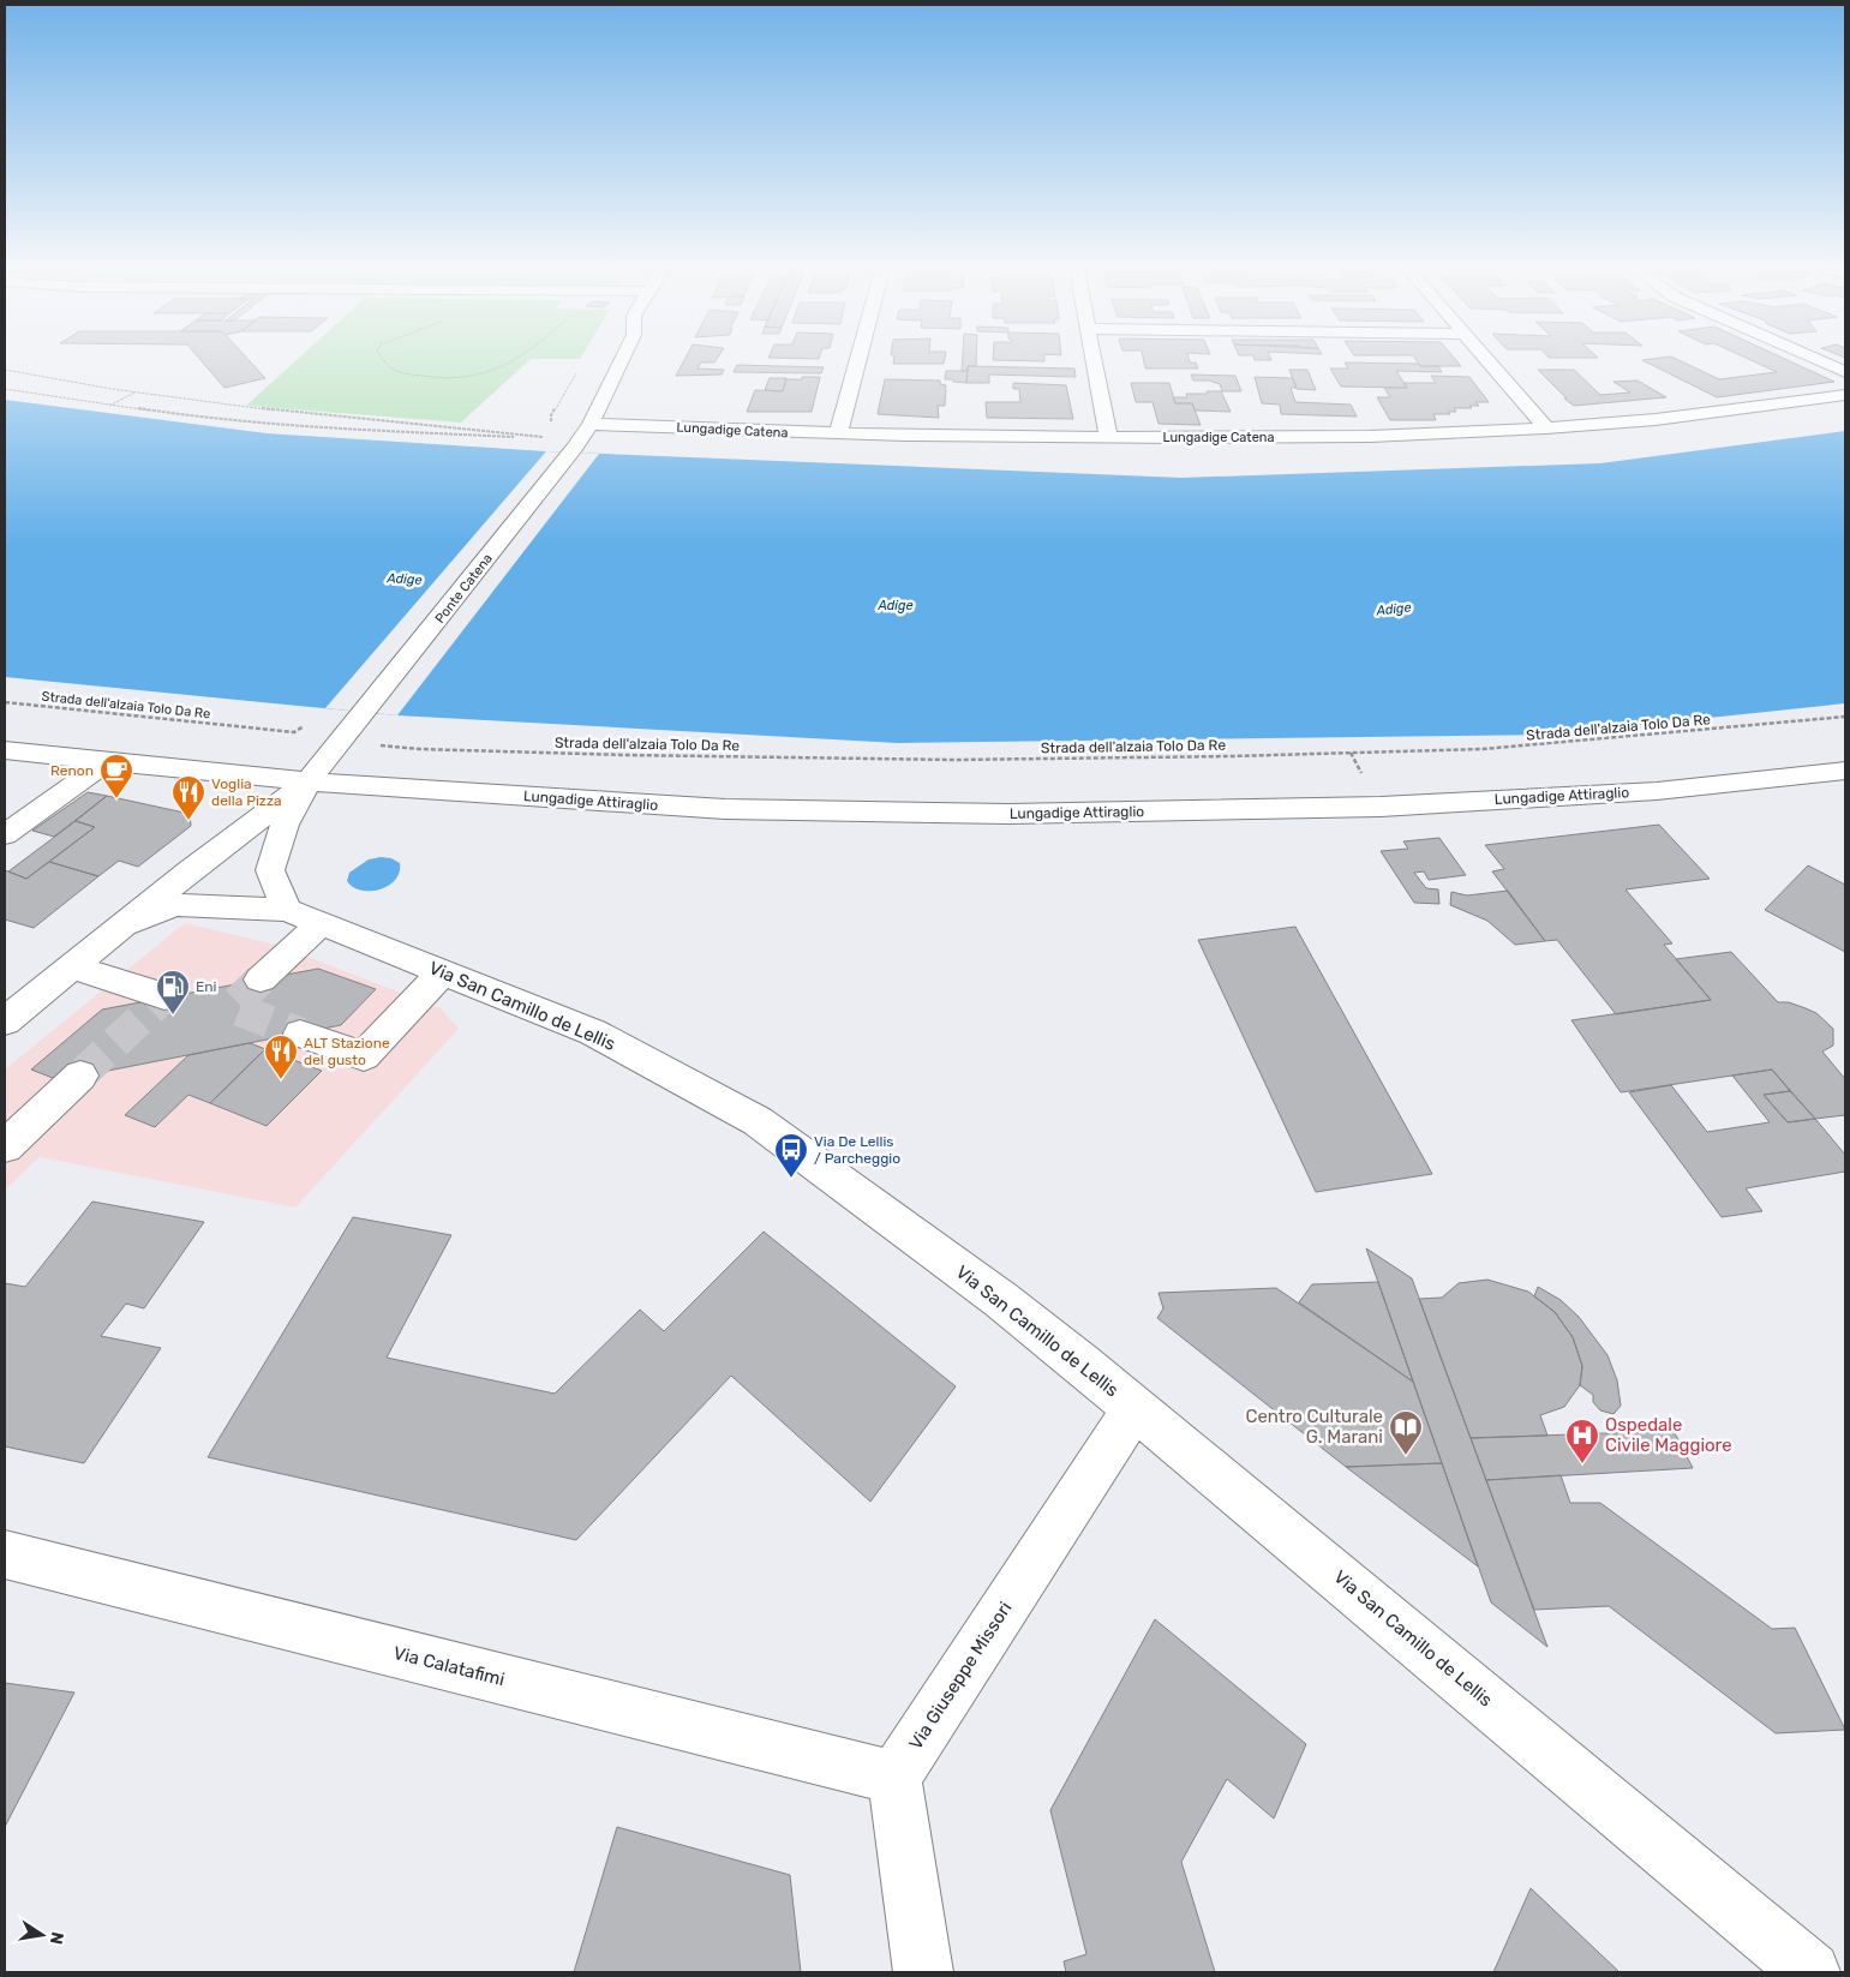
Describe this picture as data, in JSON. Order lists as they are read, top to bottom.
{
  "streets": {
    "street": [
      "Lungadige Catena",
      "Ponte Catena",
      "Lungadige Attiraglio",
      "Via San Camillo de Lellis",
      "Via Calatafimi",
      "Via Giuseppe Missori"
    ],
    "path": ["Strada dell'alzaia Tolo Da Re"]
  },
  "crossings": [
    ["Lungadige Catena", "Ponte Catena"],
    ["Ponte Catena", "Strada dell'alzaia Tolo Da Re"],
    ["Ponte Catena", "Lungadige Attiraglio"],
    ["Via San Camillo de Lellis", "Via Giuseppe Missori"],
    ["Via Calatafimi", "Via Giuseppe Missori"]
  ],
  "water": ["Adige"],
  "places": {
    "cafe": ["Renon"],
    "restaurant": ["Voglia della Pizza", "ALT Stazione del gusto"],
    "fuel station": ["Eni"],
    "bus stop": ["Via De Lellis / Parcheggio"],
    "library": ["Centro Culturale G. Marani"],
    "hospital": ["Ospedale Civile Maggiore"]
  },
  "north": "right"
}
